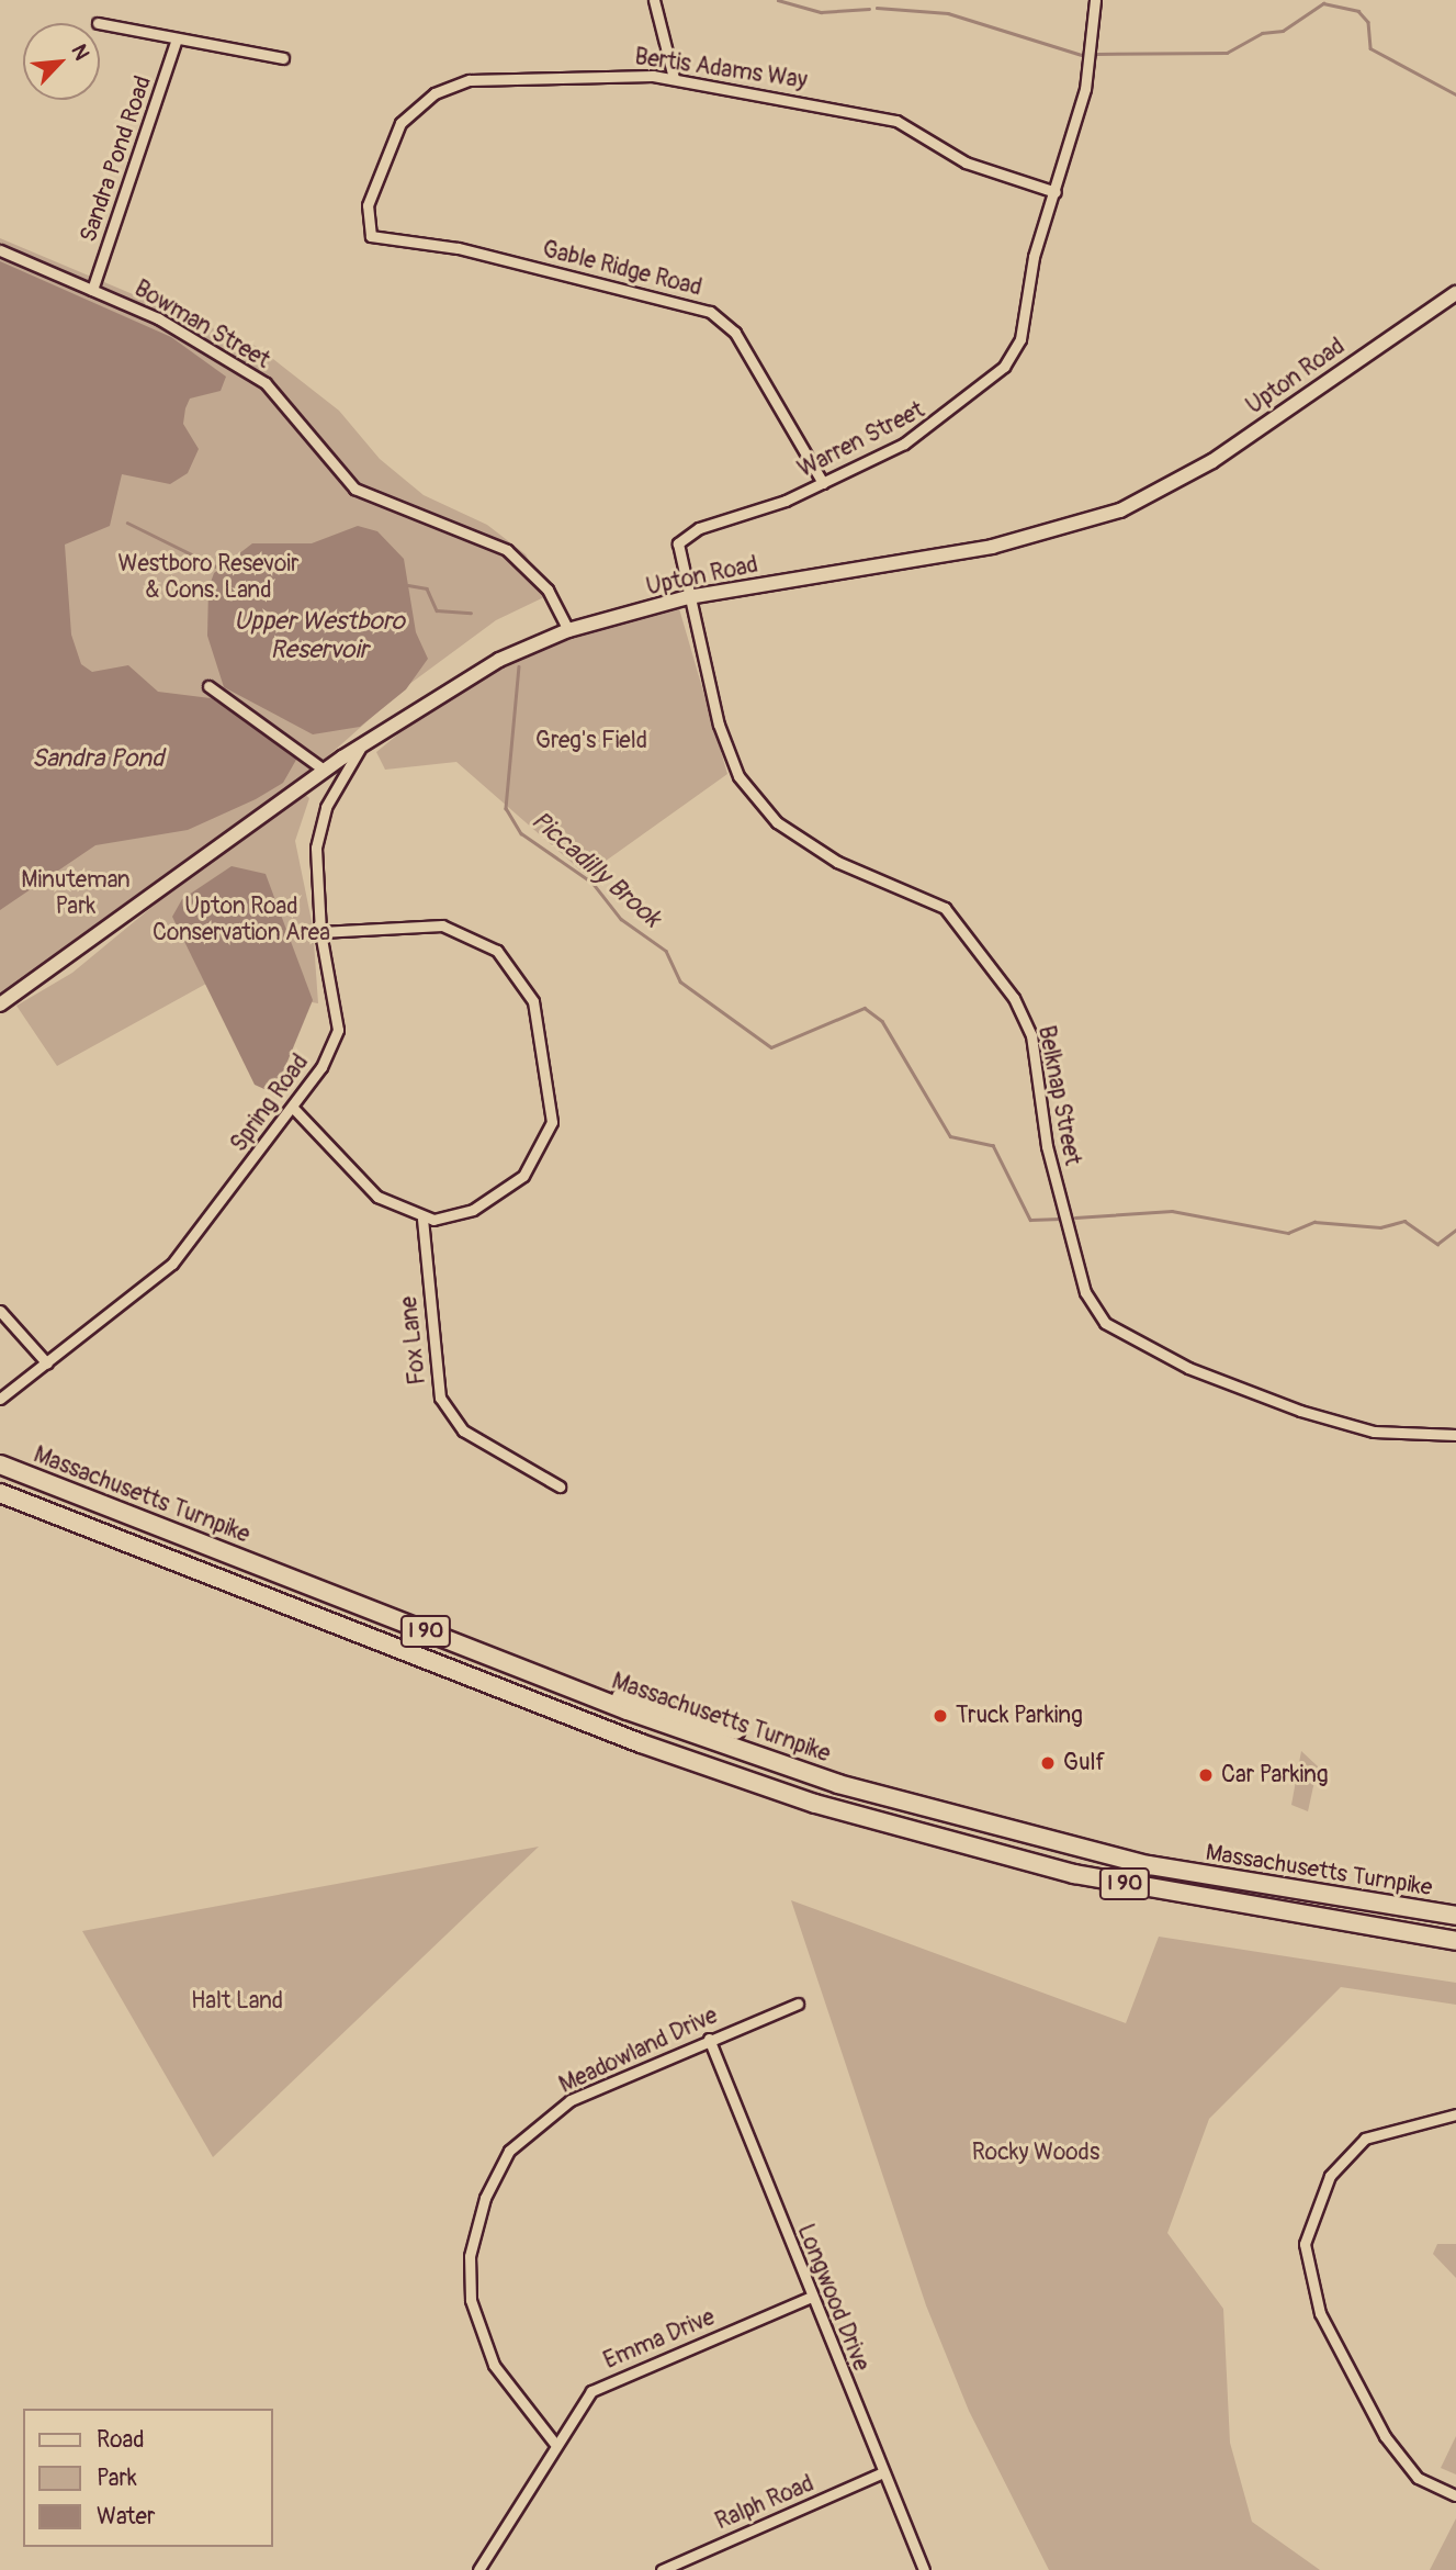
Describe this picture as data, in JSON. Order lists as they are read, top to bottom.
{
  "streets": {
    "highway": ["Massachusetts Turnpike", "I 90"],
    "main road": ["Upton Road"],
    "street": [
      "Bertis Adams Way",
      "Sandra Pond Road",
      "Gable Ridge Road",
      "Bowman Street",
      "Warren Street",
      "Belknap Street",
      "Spring Road",
      "Fox Lane",
      "Meadowland Drive",
      "Longwood Drive",
      "Emma Drive",
      "Ralph Road"
    ]
  },
  "crossings": [
    ["Bertis Adams Way", "Gable Ridge Road"],
    ["Bertis Adams Way", "Warren Street"],
    ["Sandra Pond Road", "Bowman Street"],
    ["Gable Ridge Road", "Warren Street"],
    ["Bowman Street", "Upton Road"],
    ["Upton Road", "Warren Street"],
    ["Upton Road", "Belknap Street"],
    ["Upton Road", "Spring Road"],
    ["Warren Street", "Belknap Street"],
    ["Meadowland Drive", "Longwood Drive"],
    ["Meadowland Drive", "Emma Drive"],
    ["Longwood Drive", "Emma Drive"],
    ["Longwood Drive", "Ralph Road"]
  ],
  "water": ["Upper Westboro Reservoir", "Sandra Pond", "Piccadilly Brook"],
  "parks": [
    "Westboro Resevoir & Cons. Land",
    "Greg's Field",
    "Minuteman Park",
    "Upton Road Conservation Area",
    "Halt Land",
    "Rocky Woods"
  ],
  "places": ["Truck Parking", "Gulf", "Car Parking"],
  "legend": ["Road", "Park", "Water"],
  "north": "top right"
}
